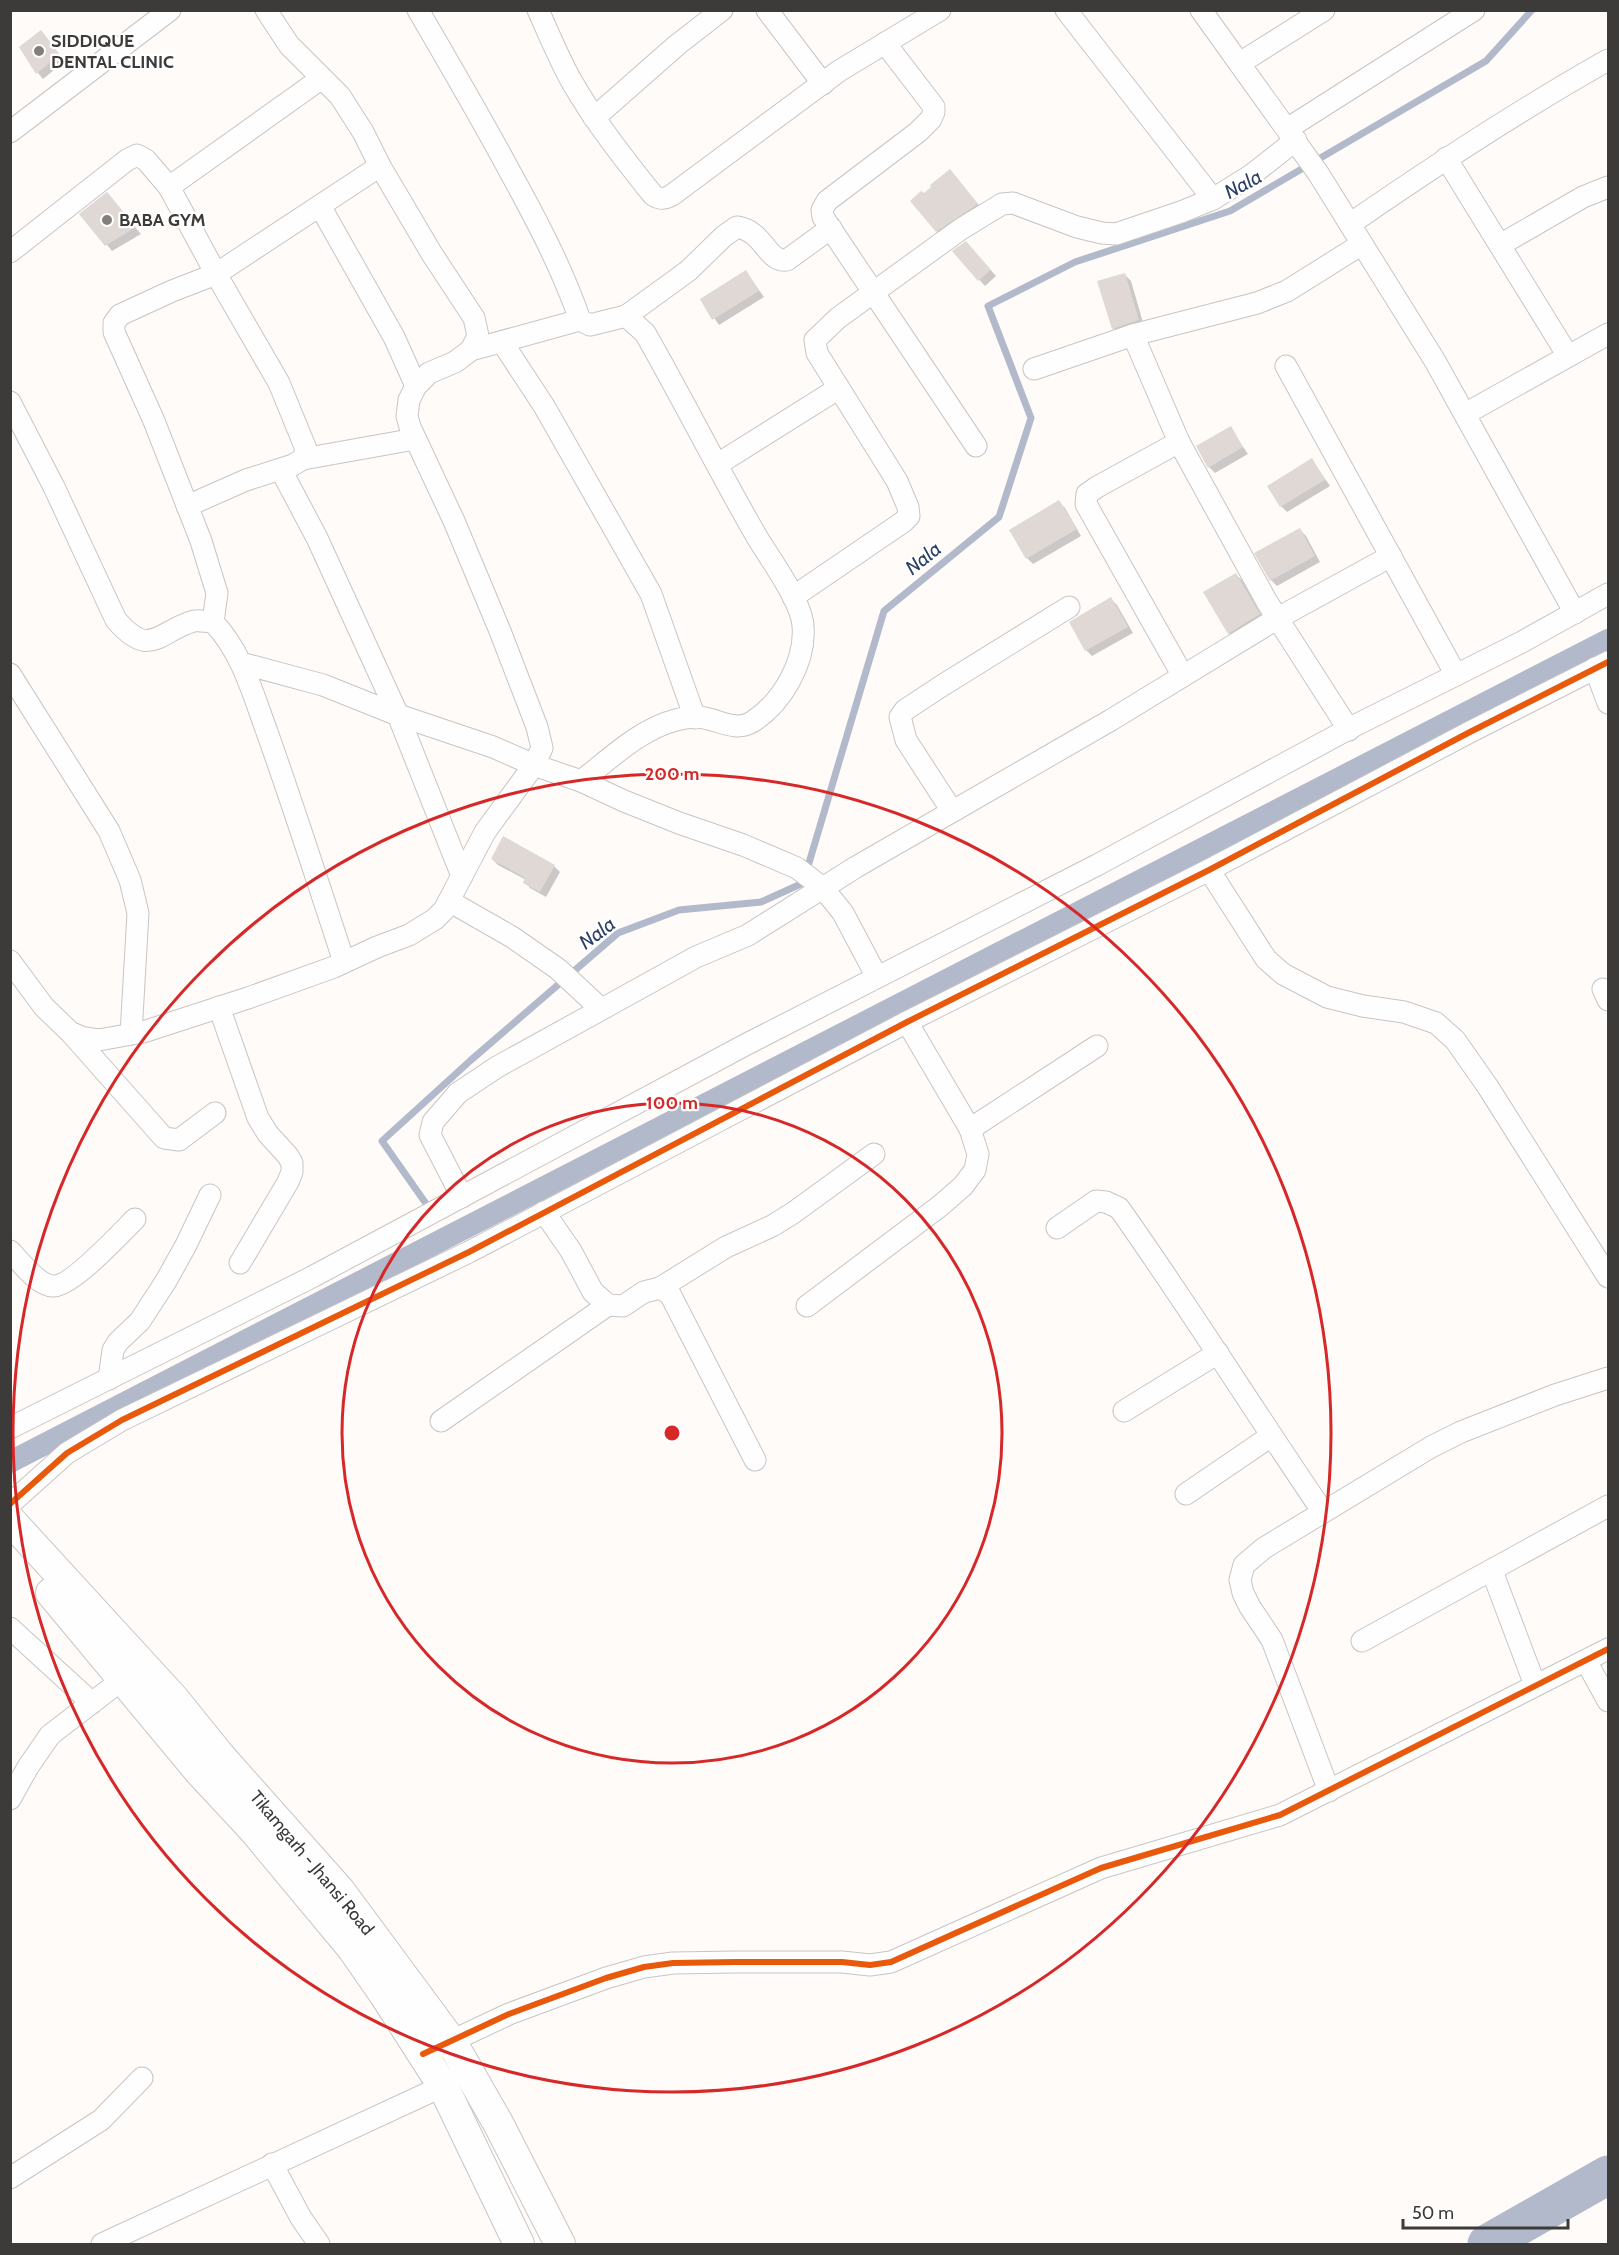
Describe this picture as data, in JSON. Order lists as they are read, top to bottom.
{
  "streets": {
    "street": ["Tikamgarh - Jhansi Road"]
  },
  "water": ["Nala"],
  "places": ["SIDDIQUE DENTAL CLINIC", "BABA GYM"],
  "scale_bar": "50 m",
  "rings": ["200 m", "100 m"]
}
